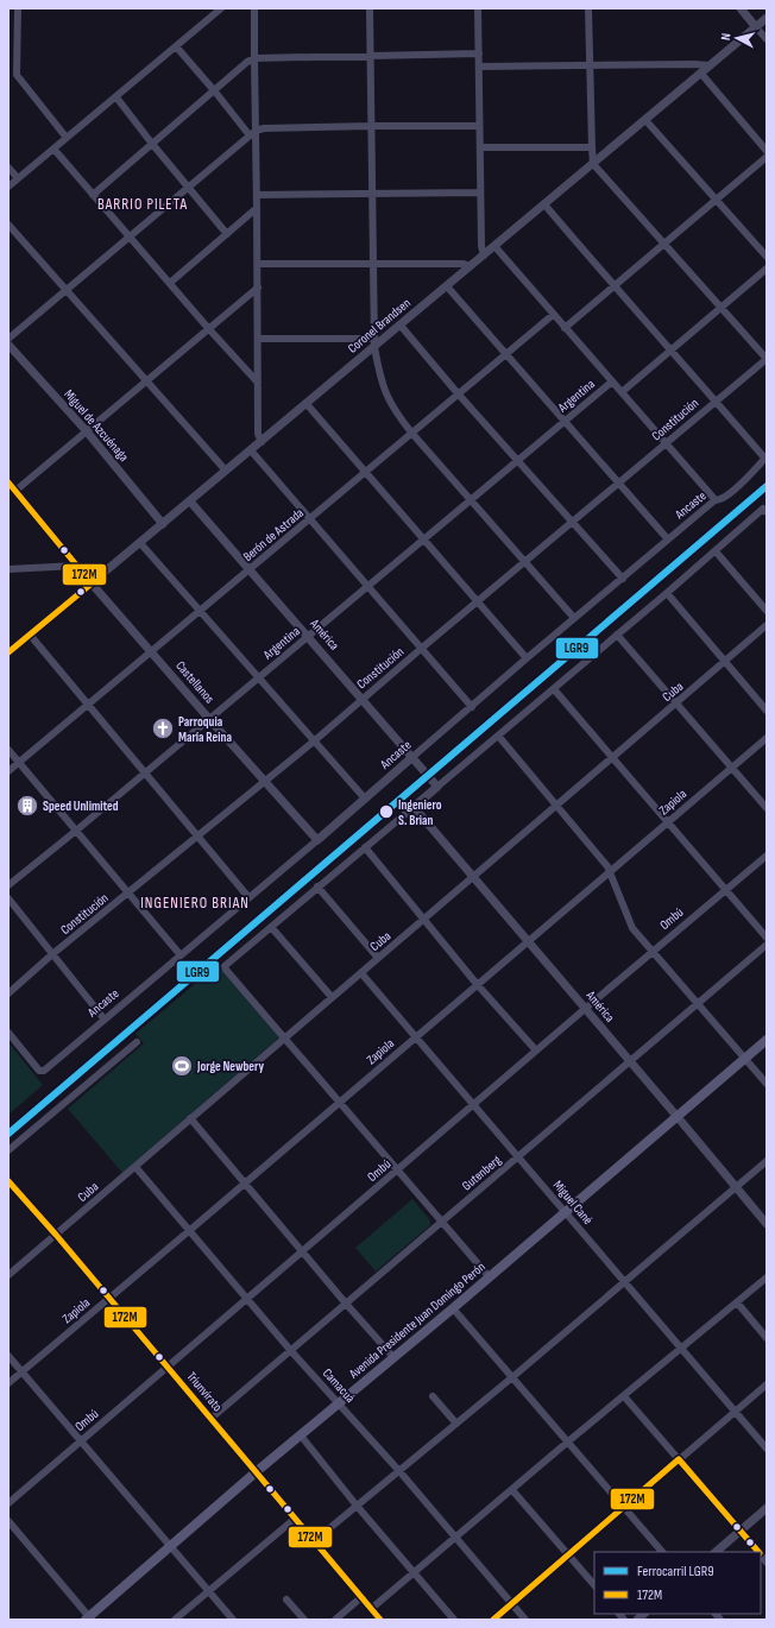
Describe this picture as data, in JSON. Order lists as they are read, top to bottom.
{
  "streets": {
    "main road": ["Avenida Presidente Juan Domingo Perón"],
    "street": [
      "Coronel Brandsen",
      "Argentina",
      "Constitución",
      "Miguel de Azcuénaga",
      "Ancaste",
      "Berón de Astrada",
      "América",
      "Castellanos",
      "Cuba",
      "Zapiola",
      "Ombú",
      "Gutenberg",
      "Miguel Cané",
      "Camacuá",
      "Triunvirato"
    ]
  },
  "crossings": [
    ["Coronel Brandsen", "Miguel de Azcuénaga"],
    ["Coronel Brandsen", "América"],
    ["Coronel Brandsen", "Castellanos"],
    ["Argentina", "América"],
    ["Argentina", "Castellanos"],
    ["Constitución", "América"],
    ["Constitución", "Castellanos"],
    ["Ancaste", "América"],
    ["Ancaste", "Castellanos"],
    ["Berón de Astrada", "América"],
    ["Berón de Astrada", "Castellanos"],
    ["América", "Cuba"],
    ["América", "Zapiola"],
    ["América", "Ombú"],
    ["América", "Gutenberg"],
    ["América", "Avenida Presidente Juan Domingo Perón"],
    ["Cuba", "Miguel Cané"],
    ["Cuba", "Camacuá"],
    ["Cuba", "Triunvirato"],
    ["Zapiola", "Miguel Cané"],
    ["Zapiola", "Camacuá"],
    ["Zapiola", "Triunvirato"],
    ["Ombú", "Miguel Cané"],
    ["Ombú", "Camacuá"],
    ["Ombú", "Triunvirato"],
    ["Gutenberg", "Miguel Cané"],
    ["Gutenberg", "Camacuá"],
    ["Gutenberg", "Triunvirato"],
    ["Miguel Cané", "Avenida Presidente Juan Domingo Perón"],
    ["Avenida Presidente Juan Domingo Perón", "Camacuá"],
    ["Avenida Presidente Juan Domingo Perón", "Triunvirato"]
  ],
  "districts": ["BARRIO PILETA", "INGENIERO BRIAN"],
  "places": {
    "church": ["Parroquia María Reina"],
    "building": ["Speed Unlimited"],
    "other": ["Ingeniero S. Brian"],
    "sports": ["Jorge Newbery"]
  },
  "lines": ["transit line 172M", "rail line LGR9"],
  "legend": ["Ferrocarril LGR9", "172M"],
  "north": "left"
}
